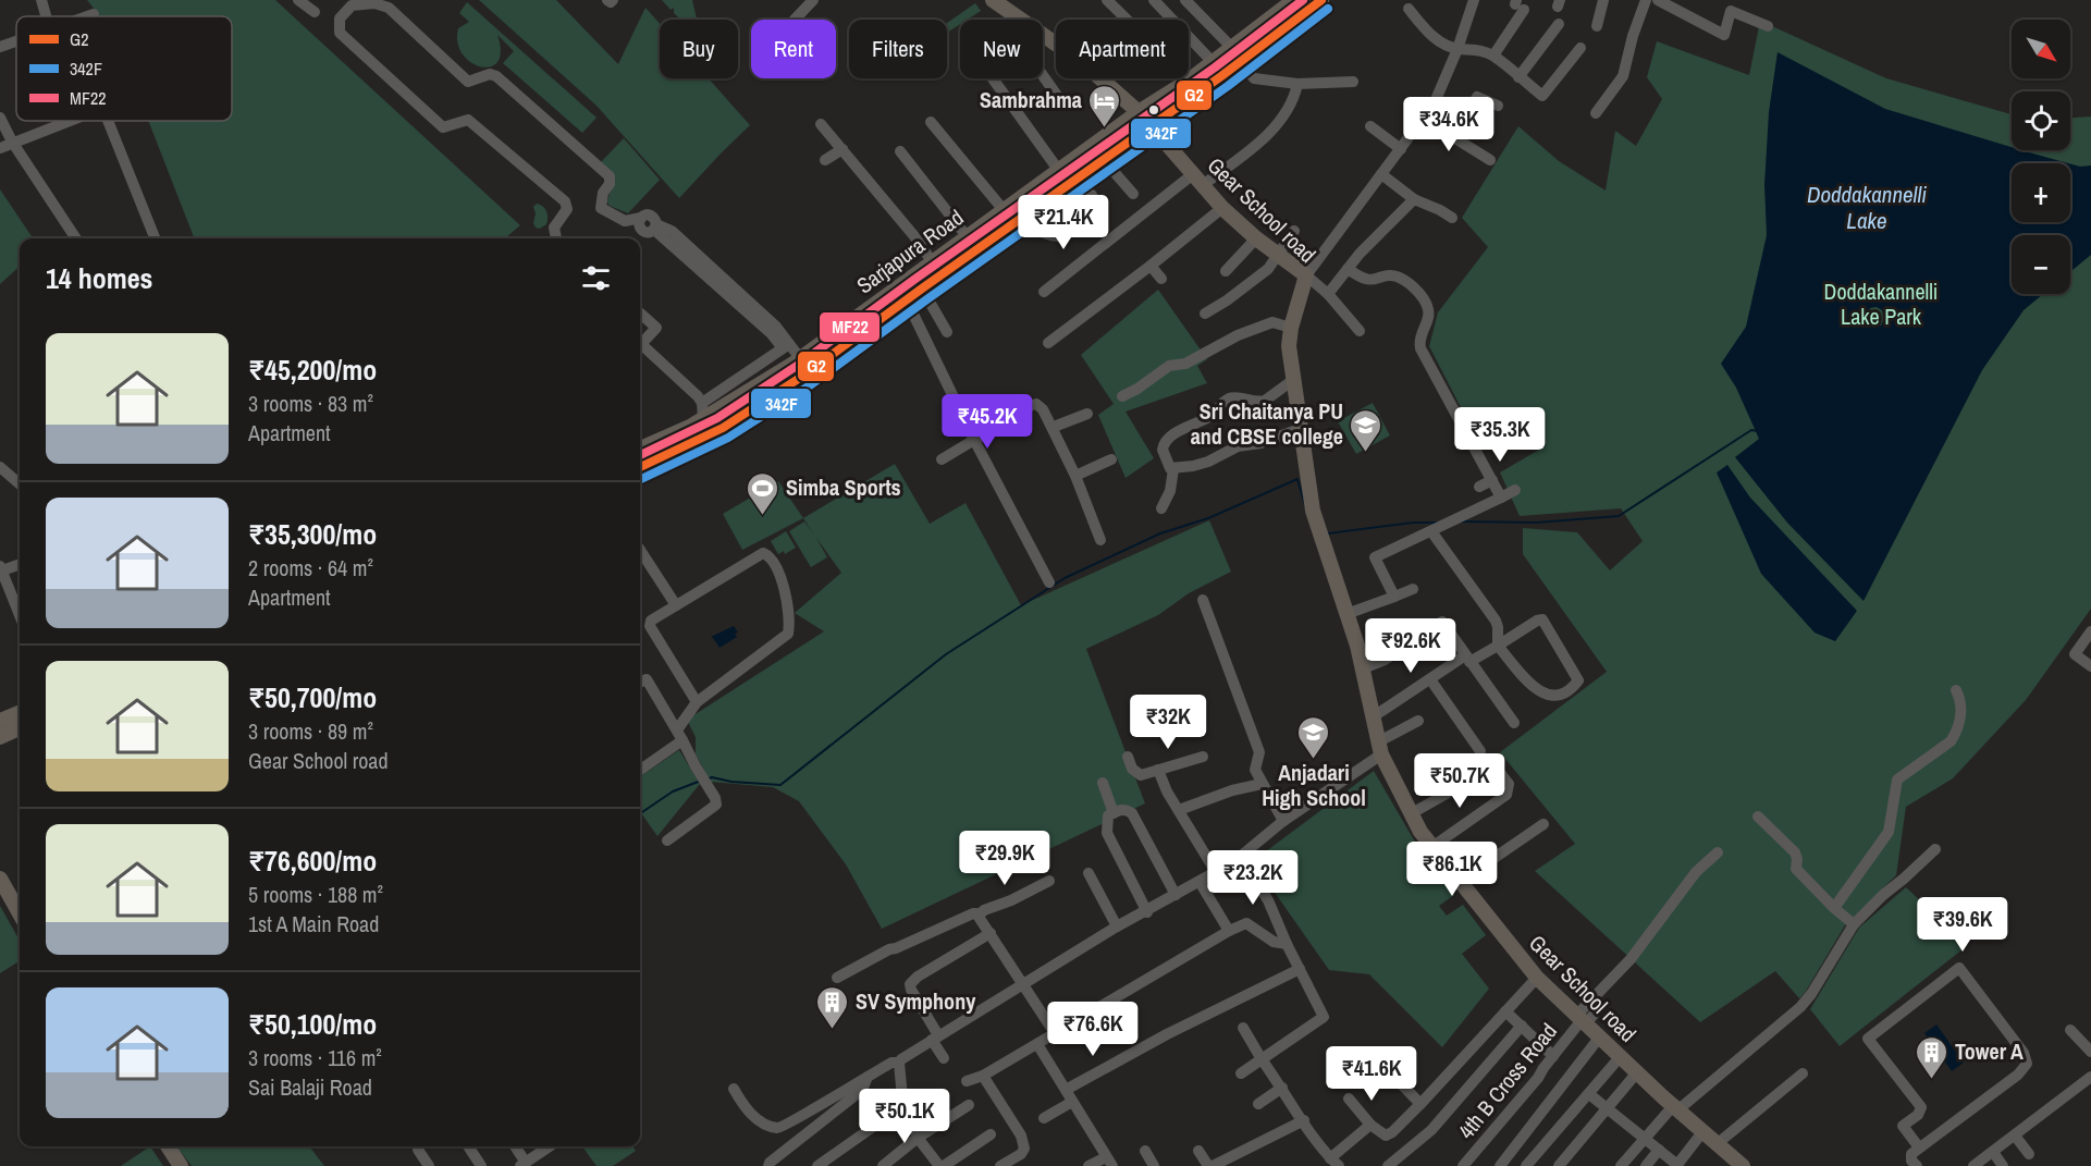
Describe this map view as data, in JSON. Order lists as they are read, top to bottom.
{
  "streets": {
    "main road": ["Gear School road", "Sarjapura Road"],
    "street": ["4th B Cross Road"]
  },
  "crossings": [
    ["Gear School road", "Sarjapura Road"],
    ["Gear School road", "4th B Cross Road"]
  ],
  "water": ["Doddakannelli Lake"],
  "parks": ["Doddakannelli Lake Park"],
  "places": {
    "hotel": ["Sambrahma"],
    "school or university": ["Sri Chaitanya PU and CBSE college", "Anjadari High School"],
    "sports": ["Simba Sports"],
    "building": ["SV Symphony", "Tower A"]
  },
  "lines": ["transit line G2", "transit line MF22", "transit line 342F"],
  "legend": ["G2", "342F", "MF22"],
  "north": "bottom right",
  "page": {
    "map_buttons": ["+", "−"],
    "chip": [
      "Buy",
      "Rent",
      "Filters",
      "New",
      "Apartment"
    ],
    "price": [
      "₹34.6K",
      "₹21.4K",
      "₹45.2K",
      "₹35.3K",
      "₹92.6K",
      "₹32K",
      "₹50.7K",
      "₹29.9K",
      "₹86.1K",
      "₹23.2K",
      "₹39.6K",
      "₹76.6K",
      "₹41.6K",
      "₹50.1K"
    ],
    "heading": "14 homes",
    "list": [
      {
        "name": "₹45,200/mo",
        "note": "3 rooms · 83 m² · Apartment"
      },
      {
        "name": "₹35,300/mo",
        "note": "2 rooms · 64 m² · Apartment"
      },
      {
        "name": "₹50,700/mo",
        "note": "3 rooms · 89 m² · Gear School road"
      },
      {
        "name": "₹76,600/mo",
        "note": "5 rooms · 188 m² · 1st A Main Road"
      },
      {
        "name": "₹50,100/mo",
        "note": "3 rooms · 116 m² · Sai Balaji Road"
      }
    ]
  }
}
